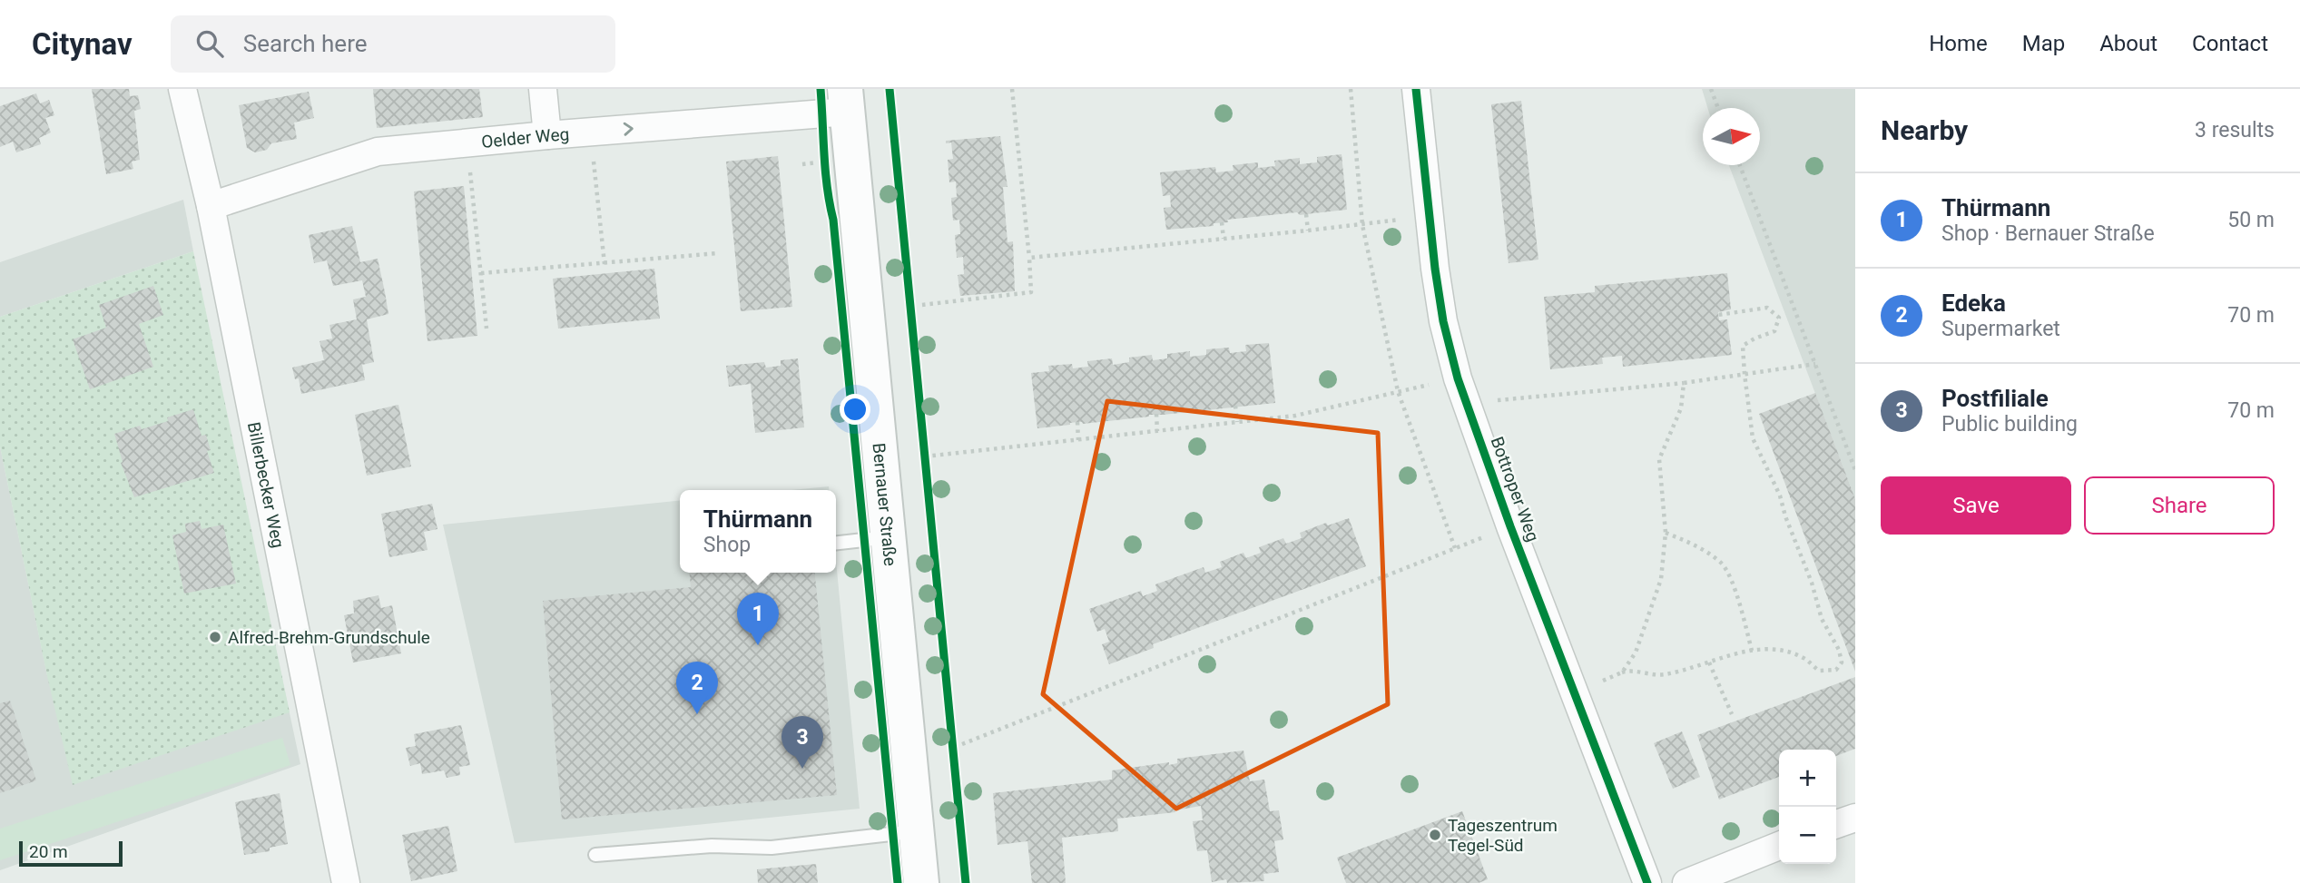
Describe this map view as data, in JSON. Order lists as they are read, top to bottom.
{
  "streets": {
    "main road": ["Bernauer Straße"],
    "street": ["Oelder Weg", "Billerbecker Weg", "Bottroper Weg"]
  },
  "crossings": [
    ["Oelder Weg", "Billerbecker Weg"],
    ["Oelder Weg", "Bernauer Straße"]
  ],
  "one_way": ["Oelder Weg"],
  "places": ["Alfred-Brehm-Grundschule", "Tageszentrum Tegel-Süd"],
  "scale_bar": "20 m",
  "north": "right",
  "page": {
    "header": "Citynav",
    "search": "Search here",
    "nav": [
      "Home",
      "Map",
      "About",
      "Contact"
    ],
    "heading": ["Nearby", "3 results"],
    "list": [
      {
        "mark": "1",
        "name": "Thürmann",
        "note": "Shop · Bernauer Straße",
        "value": "50 m"
      },
      {
        "mark": "2",
        "name": "Edeka",
        "note": "Supermarket",
        "value": "70 m"
      },
      {
        "mark": "3",
        "name": "Postfiliale",
        "note": "Public building",
        "value": "70 m"
      }
    ],
    "buttons": ["Save", "Share"],
    "popup": ["Thürmann", "Shop"],
    "pins": ["1", "2", "3"],
    "map_buttons": ["+", "−"],
    "scale": "20 m"
  }
}
